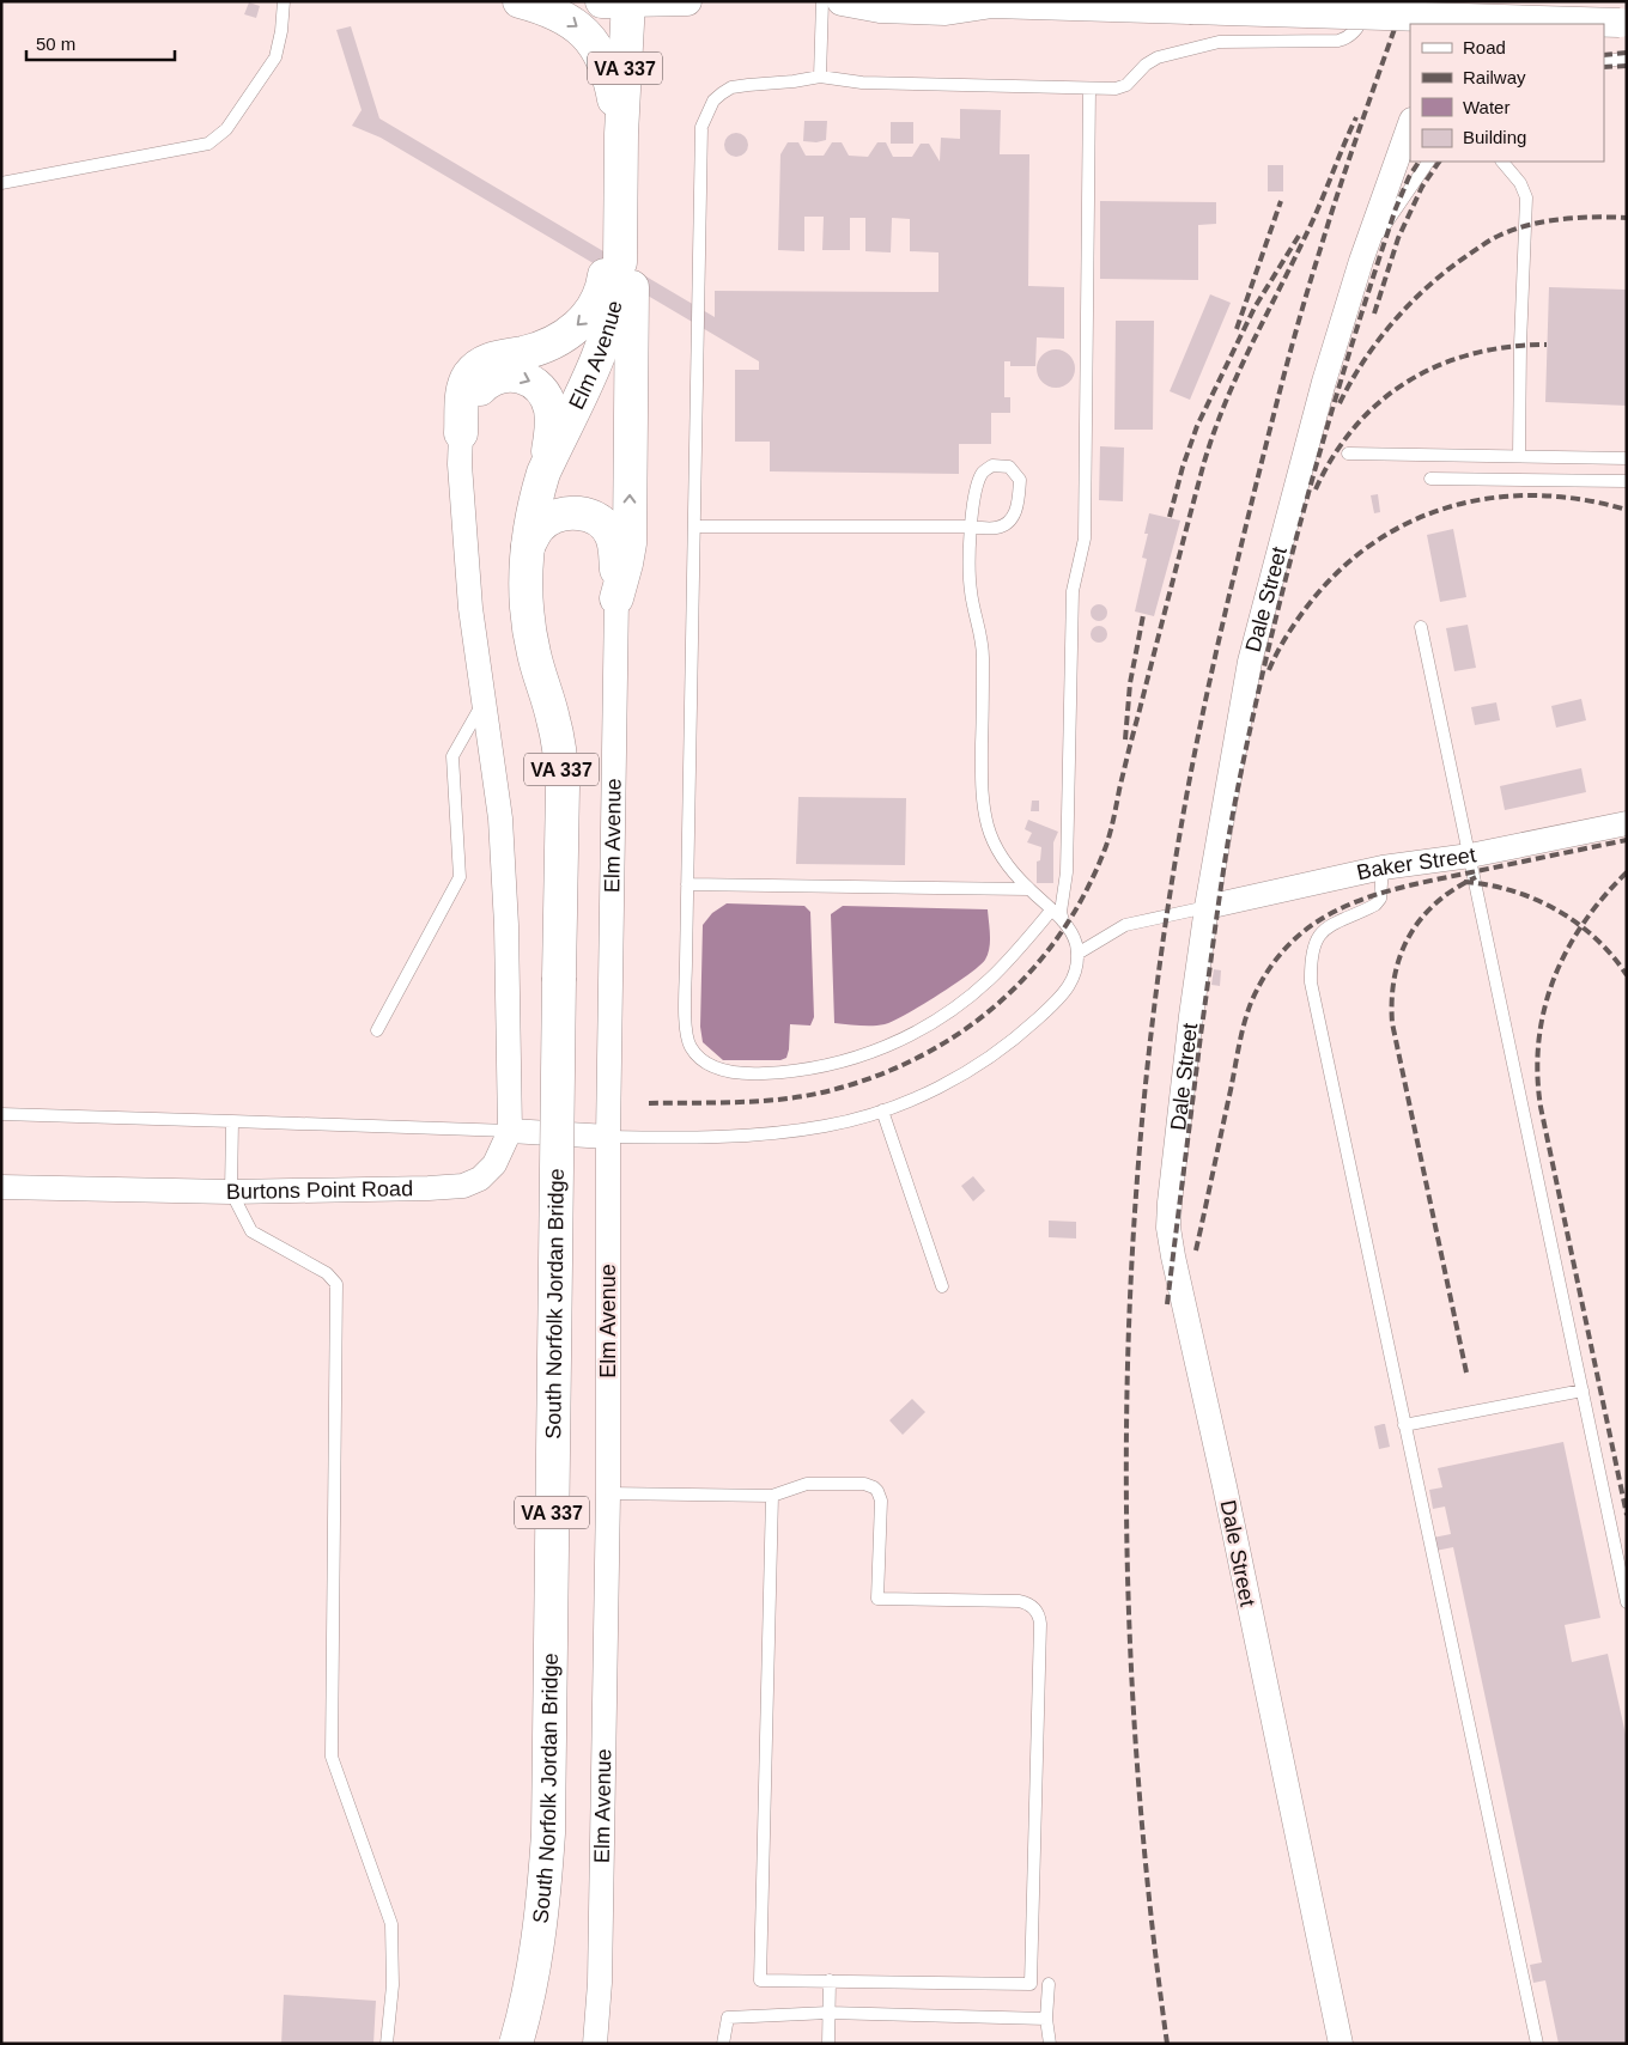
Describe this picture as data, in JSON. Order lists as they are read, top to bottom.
{
  "streets": {
    "main road": ["VA 337", "Elm Avenue", "South Norfolk Jordan Bridge"],
    "street": ["Dale Street", "Baker Street", "Burtons Point Road"]
  },
  "crossings": [
    ["VA 337", "Elm Avenue"],
    ["Elm Avenue", "South Norfolk Jordan Bridge"],
    ["Dale Street", "Baker Street"]
  ],
  "legend": [
    "Road",
    "Railway",
    "Water",
    "Building"
  ],
  "scale_bar": "50 m"
}
